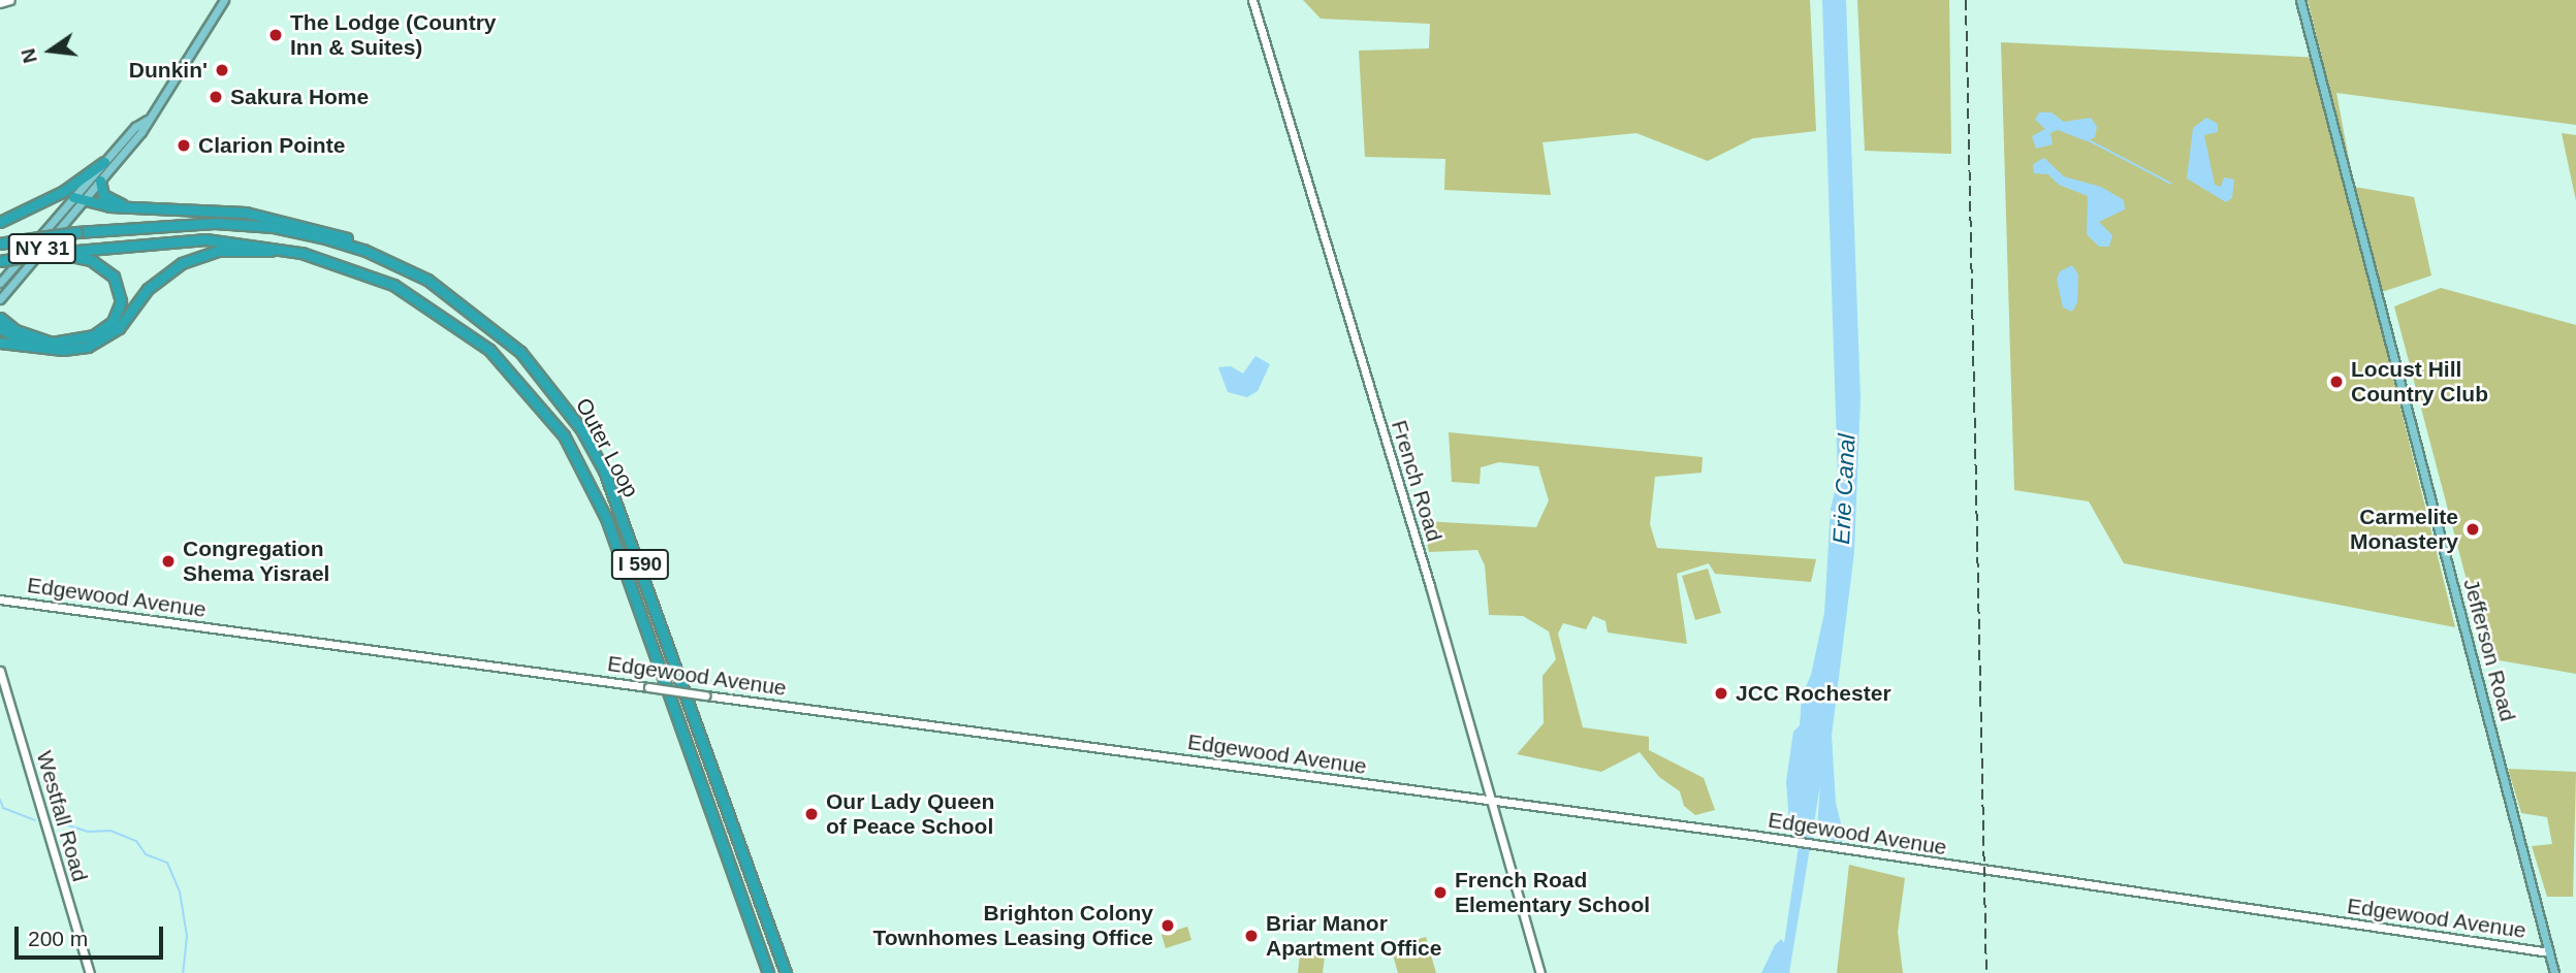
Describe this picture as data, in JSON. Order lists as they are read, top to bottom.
{
  "streets": {
    "highway": ["Outer Loop", "I 590"],
    "main road": ["NY 31", "Jefferson Road"],
    "street": ["French Road", "Edgewood Avenue", "Westfall Road"]
  },
  "crossings": [
    ["French Road", "Edgewood Avenue"],
    ["Edgewood Avenue", "Jefferson Road"]
  ],
  "water": ["Erie Canal"],
  "places": [
    "The Lodge (Country Inn & Suites)",
    "Dunkin'",
    "Sakura Home",
    "Clarion Pointe",
    "Locust Hill Country Club",
    "Carmelite Monastery",
    "Congregation Shema Yisrael",
    "JCC Rochester",
    "Our Lady Queen of Peace School",
    "French Road Elementary School",
    "Brighton Colony Townhomes Leasing Office",
    "Briar Manor Apartment Office"
  ],
  "scale_bar": "200 m",
  "north": "left"
}
